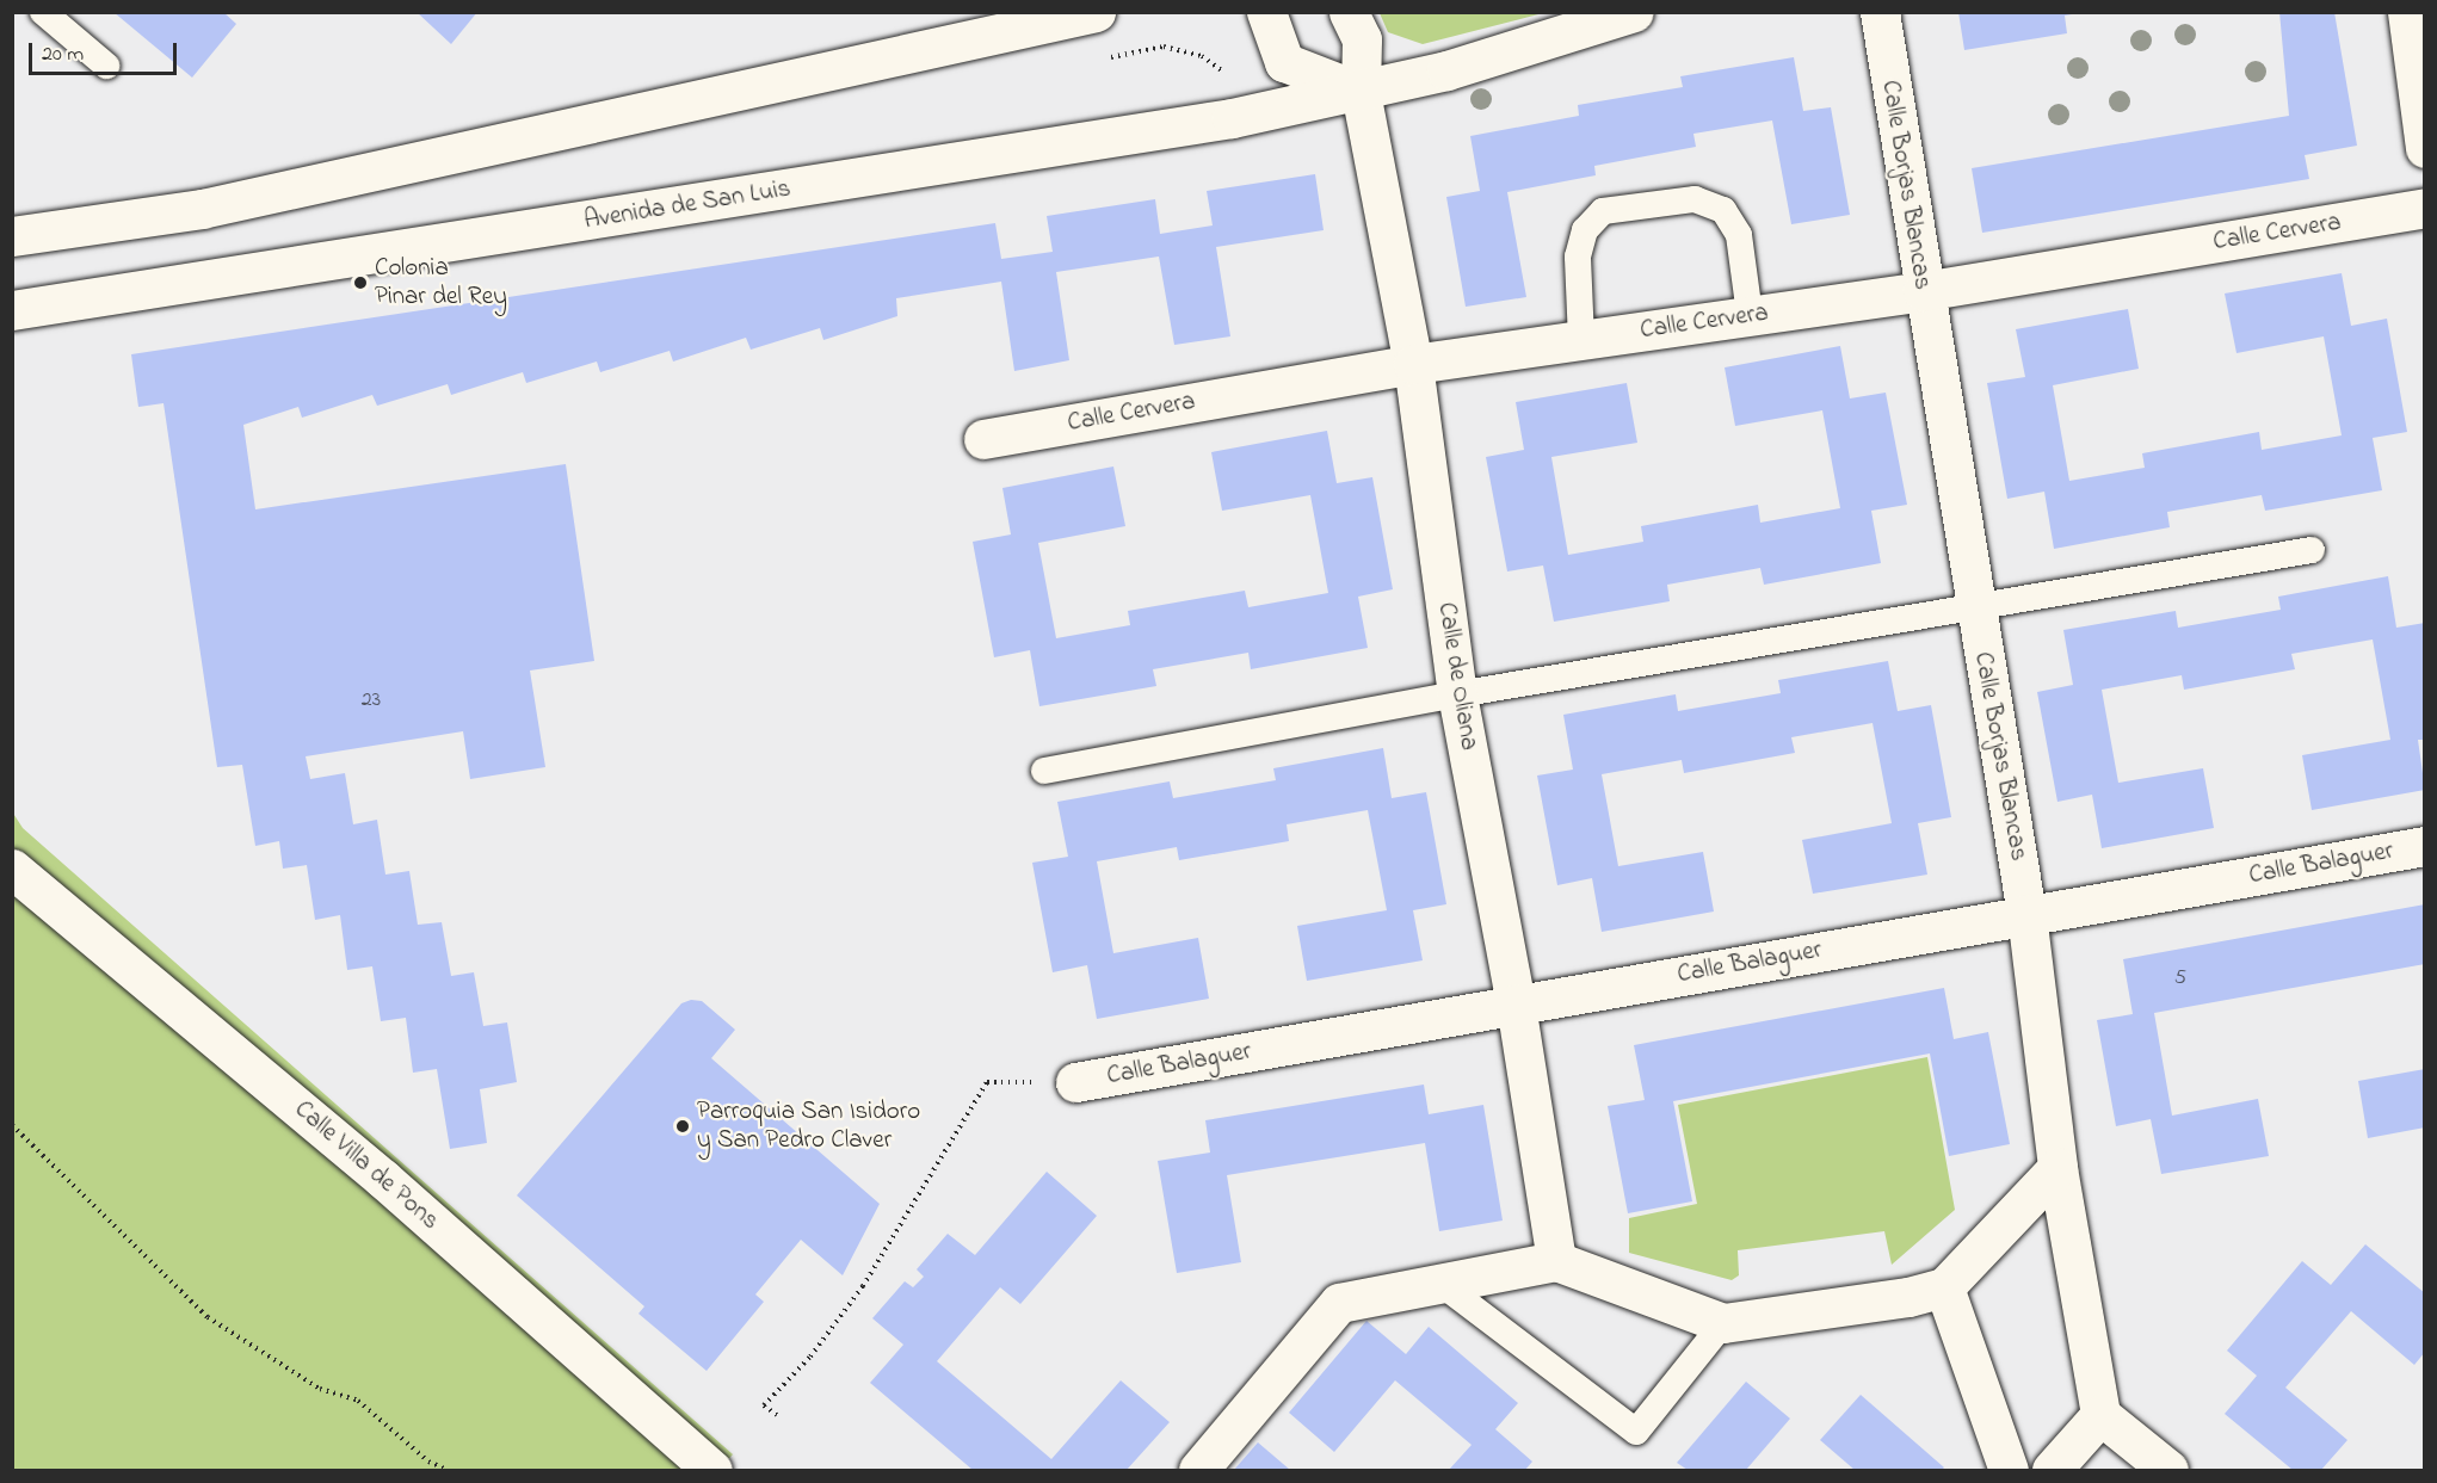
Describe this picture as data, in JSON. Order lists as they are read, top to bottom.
{
  "streets": {
    "street": [
      "Calle Borjas Blancas",
      "Avenida de San Luis",
      "Calle Cervera",
      "Calle de Oliana",
      "Calle Balaguer",
      "Calle Villa de Pons"
    ]
  },
  "crossings": [
    ["Calle Borjas Blancas", "Calle Cervera"],
    ["Calle Borjas Blancas", "Calle Balaguer"],
    ["Avenida de San Luis", "Calle de Oliana"],
    ["Calle Cervera", "Calle de Oliana"],
    ["Calle de Oliana", "Calle Balaguer"]
  ],
  "places": ["Colonia Pinar del Rey", "Parroquia San Isidoro y San Pedro Claver"],
  "house_numbers": ["23", "5"],
  "scale_bar": "20 m"
}
